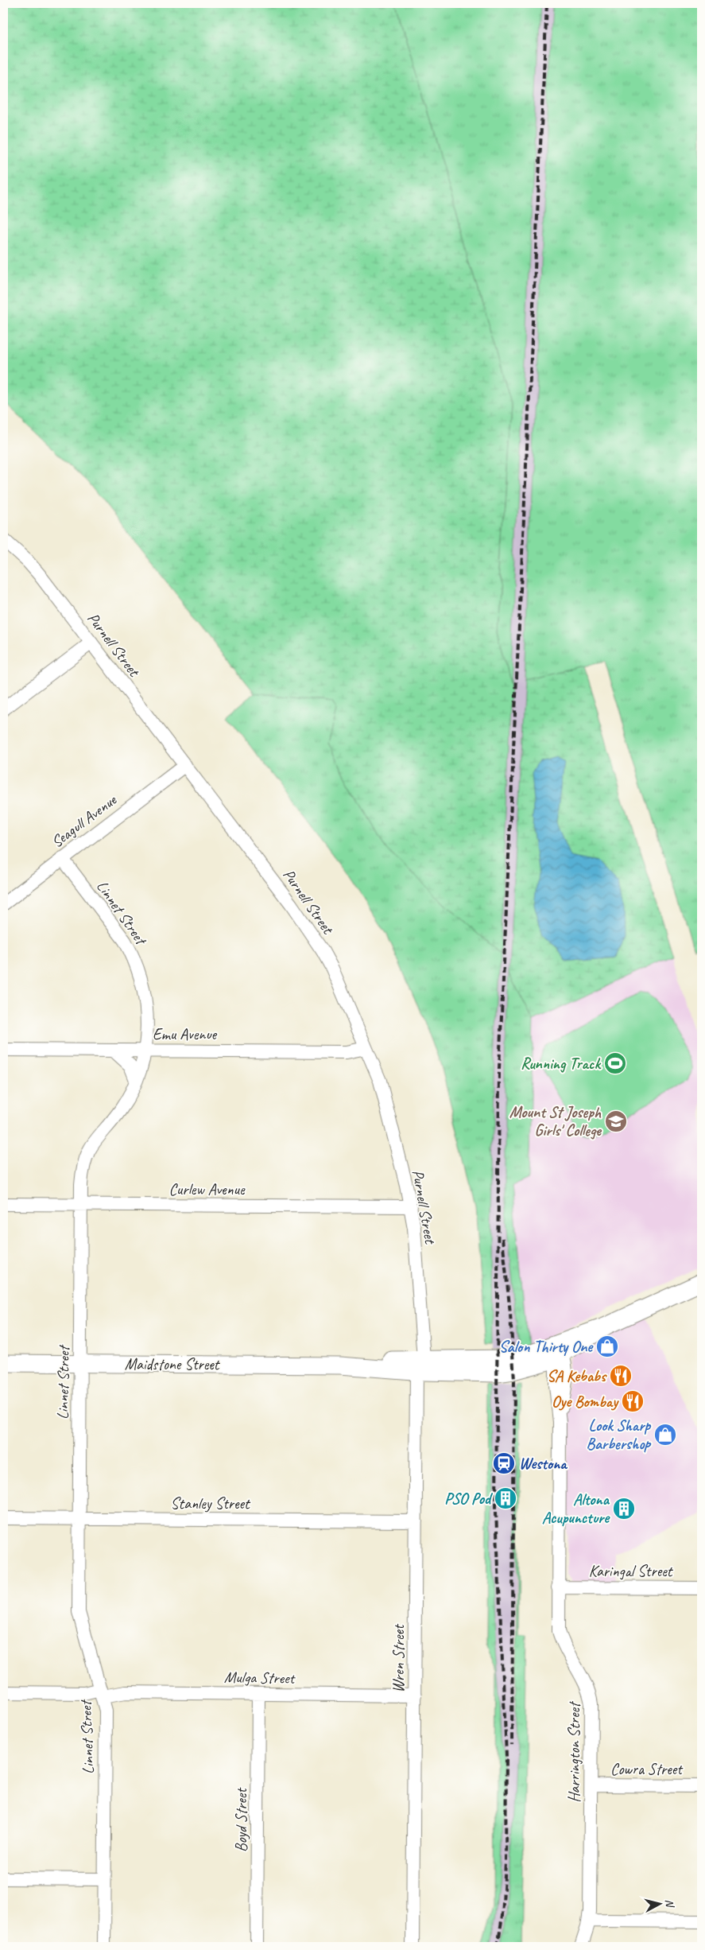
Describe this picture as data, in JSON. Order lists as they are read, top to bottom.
{
  "streets": {
    "main road": ["Maidstone Street"],
    "street": [
      "Purnell Street",
      "Seagull Avenue",
      "Linnet Street",
      "Emu Avenue",
      "Curlew Avenue",
      "Stanley Street",
      "Karingal Street",
      "Wren Street",
      "Mulga Street",
      "Harrington Street",
      "Cowra Street",
      "Boyd Street"
    ]
  },
  "crossings": [
    ["Purnell Street", "Seagull Avenue"],
    ["Purnell Street", "Emu Avenue"],
    ["Purnell Street", "Curlew Avenue"],
    ["Purnell Street", "Maidstone Street"],
    ["Purnell Street", "Wren Street"],
    ["Seagull Avenue", "Linnet Street"],
    ["Linnet Street", "Emu Avenue"],
    ["Linnet Street", "Curlew Avenue"],
    ["Linnet Street", "Maidstone Street"],
    ["Linnet Street", "Stanley Street"],
    ["Linnet Street", "Mulga Street"],
    ["Maidstone Street", "Wren Street"],
    ["Maidstone Street", "Harrington Street"],
    ["Stanley Street", "Wren Street"],
    ["Karingal Street", "Harrington Street"],
    ["Wren Street", "Mulga Street"],
    ["Mulga Street", "Boyd Street"],
    ["Harrington Street", "Cowra Street"]
  ],
  "places": {
    "sports": ["Running Track"],
    "school or university": ["Mount St Joseph Girls' College"],
    "shop": ["Salon Thirty One", "Look Sharp Barbershop"],
    "restaurant": ["SA Kebabs", "Oye Bombay"],
    "station": ["Westona"],
    "building": ["PSO Pod", "Altona Acupuncture"]
  },
  "north": "right"
}
